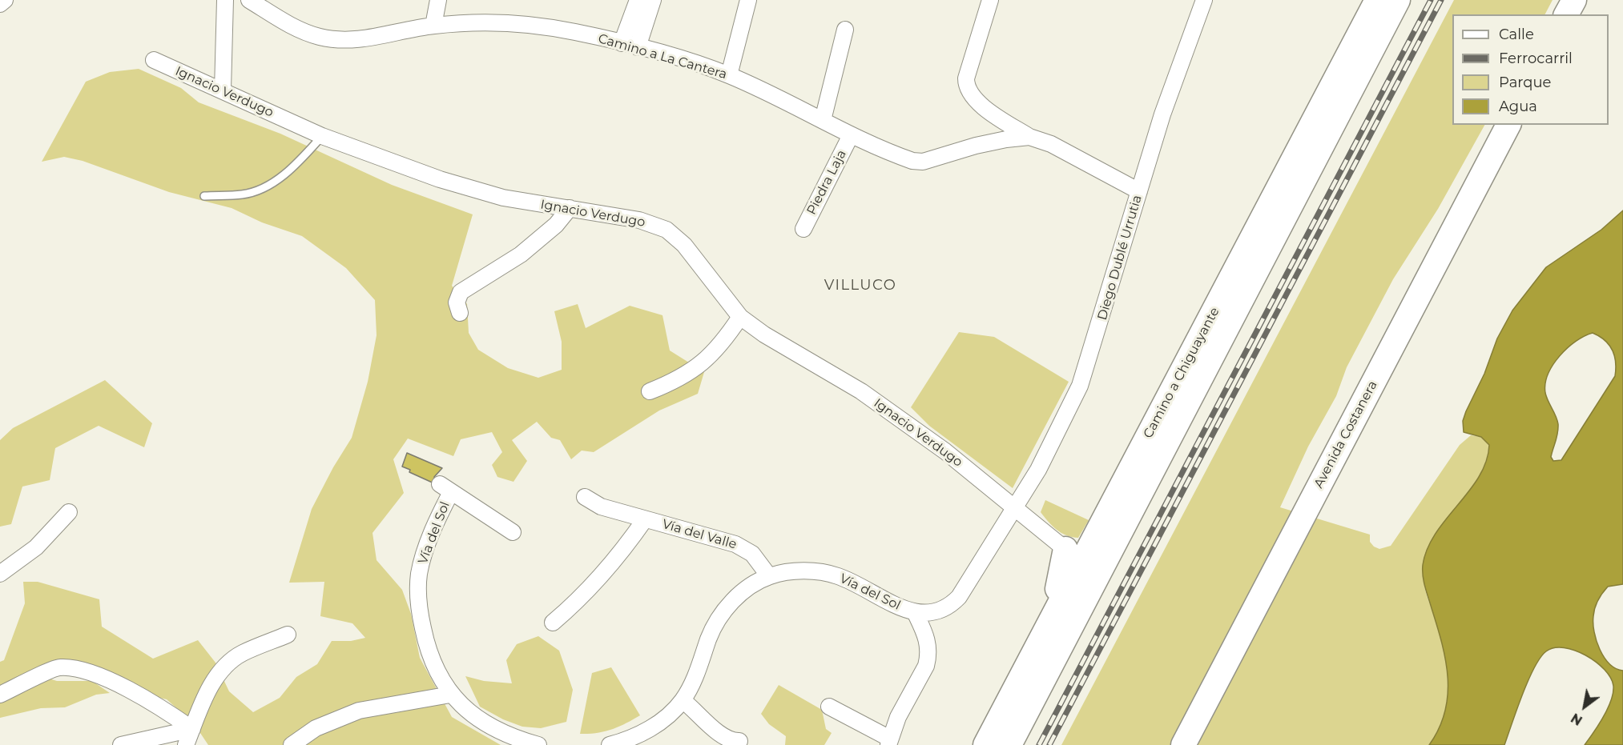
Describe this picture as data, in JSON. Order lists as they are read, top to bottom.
{
  "streets": {
    "main road": ["Camino a Chiguayante", "Avenida Costanera"],
    "street": [
      "Camino a La Cantera",
      "Ignacio Verdugo",
      "Piedra Laja",
      "Diego Dublé Urrutia",
      "Vía del Sol",
      "Vía del Valle"
    ]
  },
  "crossings": [
    ["Camino a La Cantera", "Piedra Laja"],
    ["Camino a La Cantera", "Diego Dublé Urrutia"],
    ["Ignacio Verdugo", "Diego Dublé Urrutia"],
    ["Ignacio Verdugo", "Camino a Chiguayante"],
    ["Ignacio Verdugo", "Vía del Sol"],
    ["Diego Dublé Urrutia", "Vía del Sol"],
    ["Vía del Sol", "Vía del Valle"]
  ],
  "districts": ["VILLUCO"],
  "legend": [
    "Calle",
    "Ferrocarril",
    "Parque",
    "Agua"
  ],
  "north": "bottom left"
}
